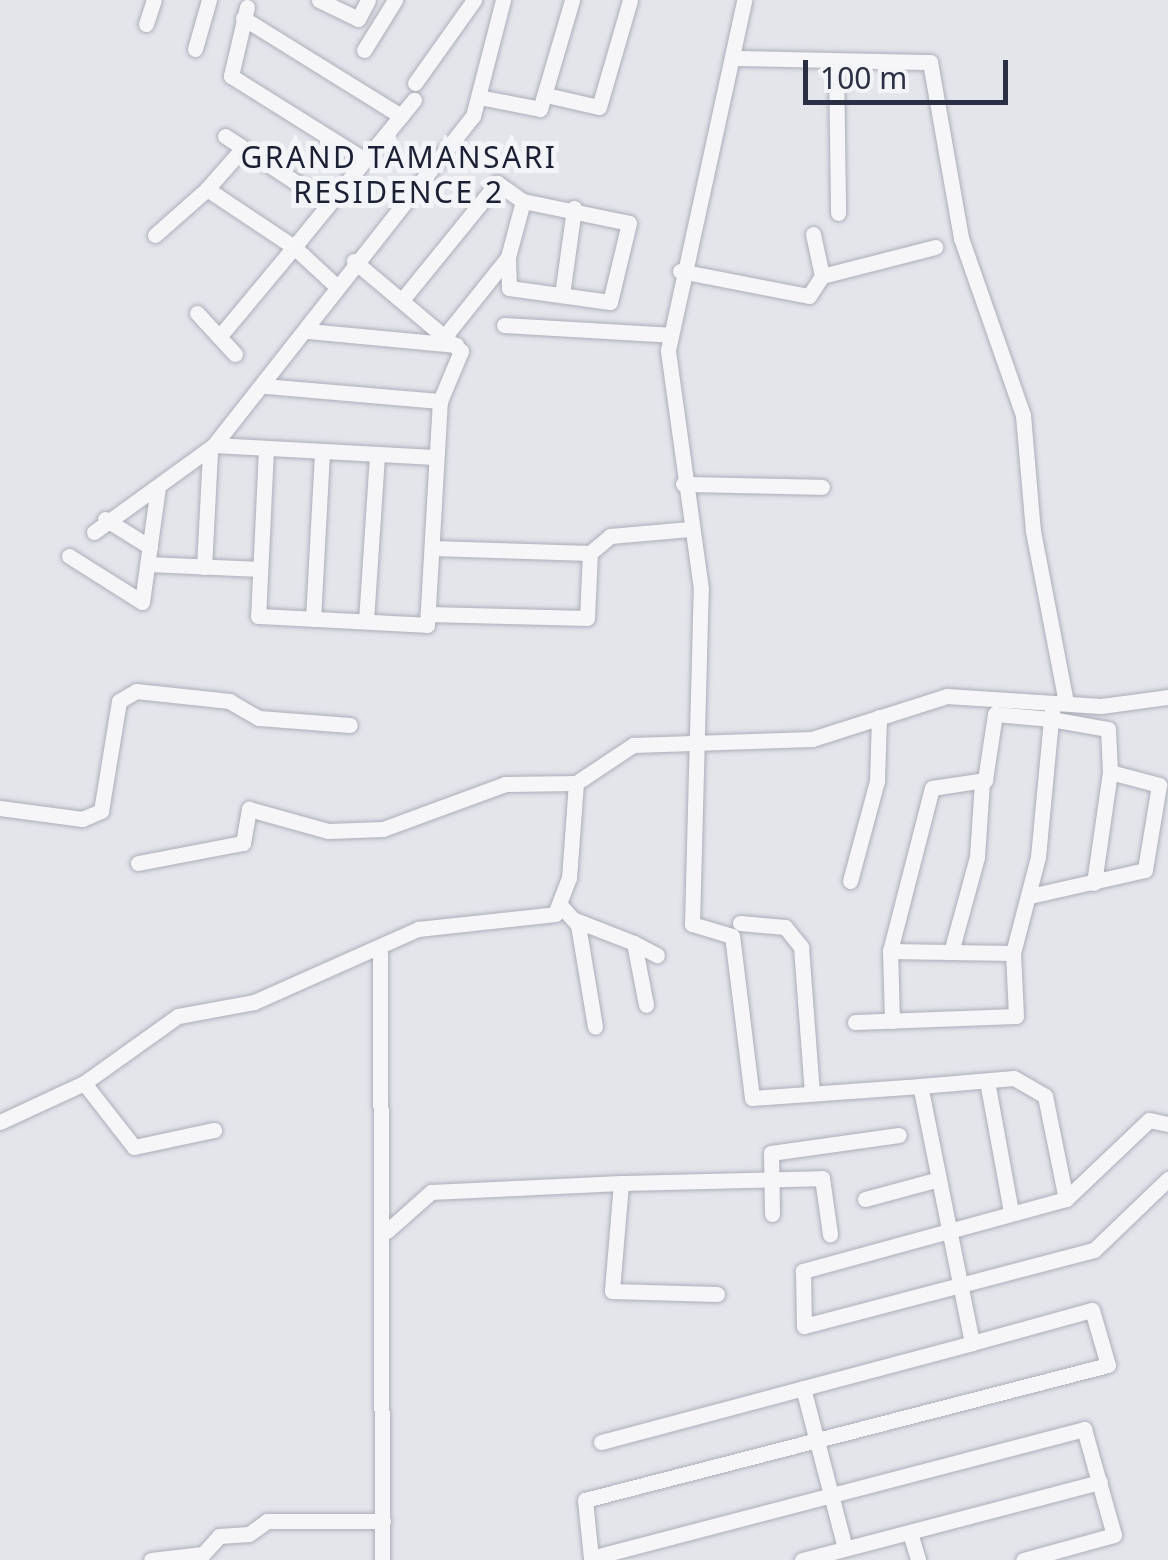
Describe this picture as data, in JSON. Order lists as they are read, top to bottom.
{
  "districts": ["GRAND TAMANSARI RESIDENCE 2"],
  "scale_bar": "100 m"
}
